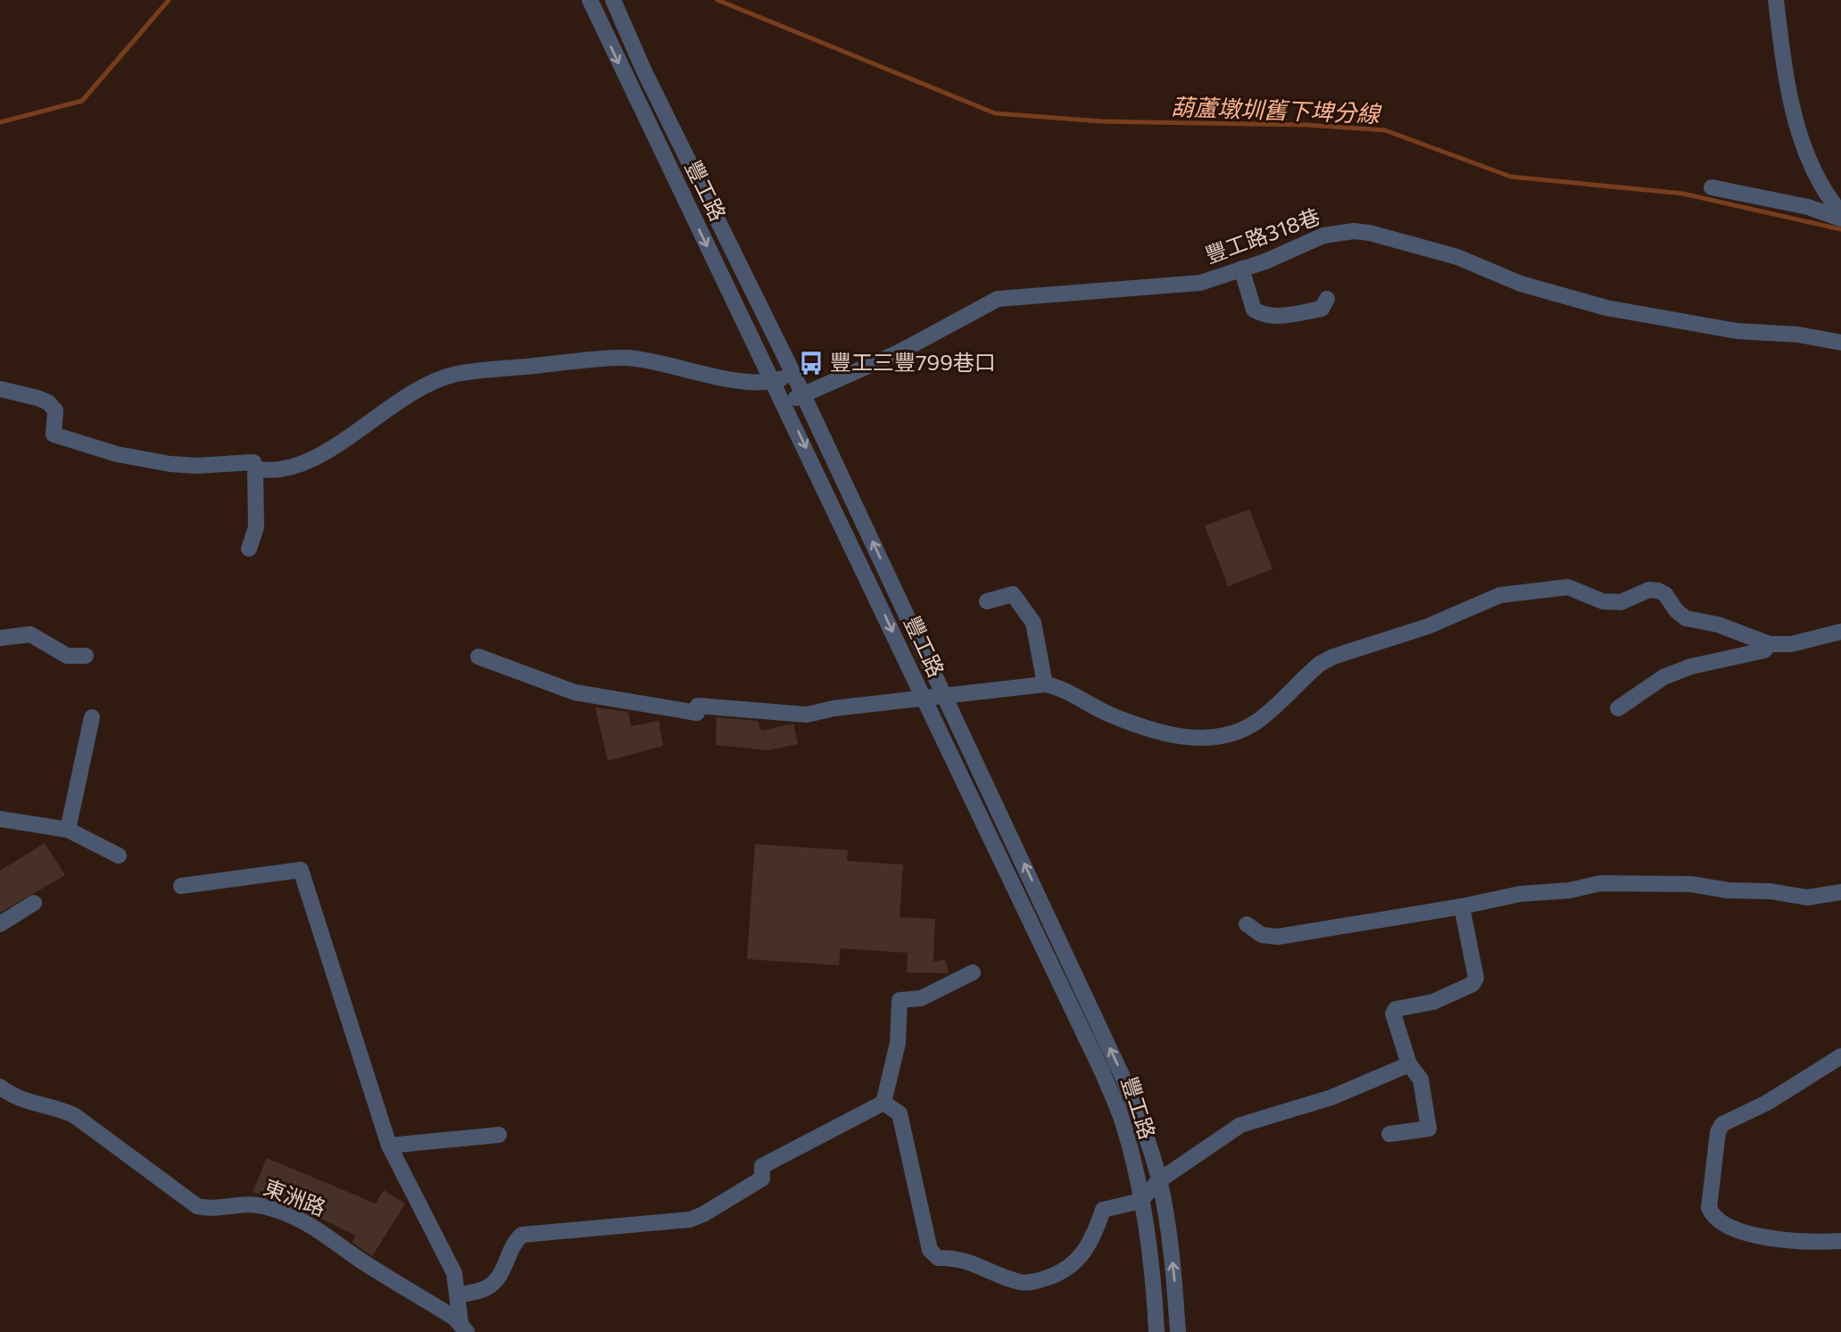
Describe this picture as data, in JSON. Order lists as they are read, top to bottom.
{
  "streets": {
    "street": ["豐工路", "豐工路318巷", "東洲路"]
  },
  "crossings": [
    ["豐工路", "豐工路318巷"]
  ],
  "water": ["葫蘆墩圳舊下埤分線"],
  "places": {
    "bus stop": ["豐工三豐799巷口"]
  }
}
